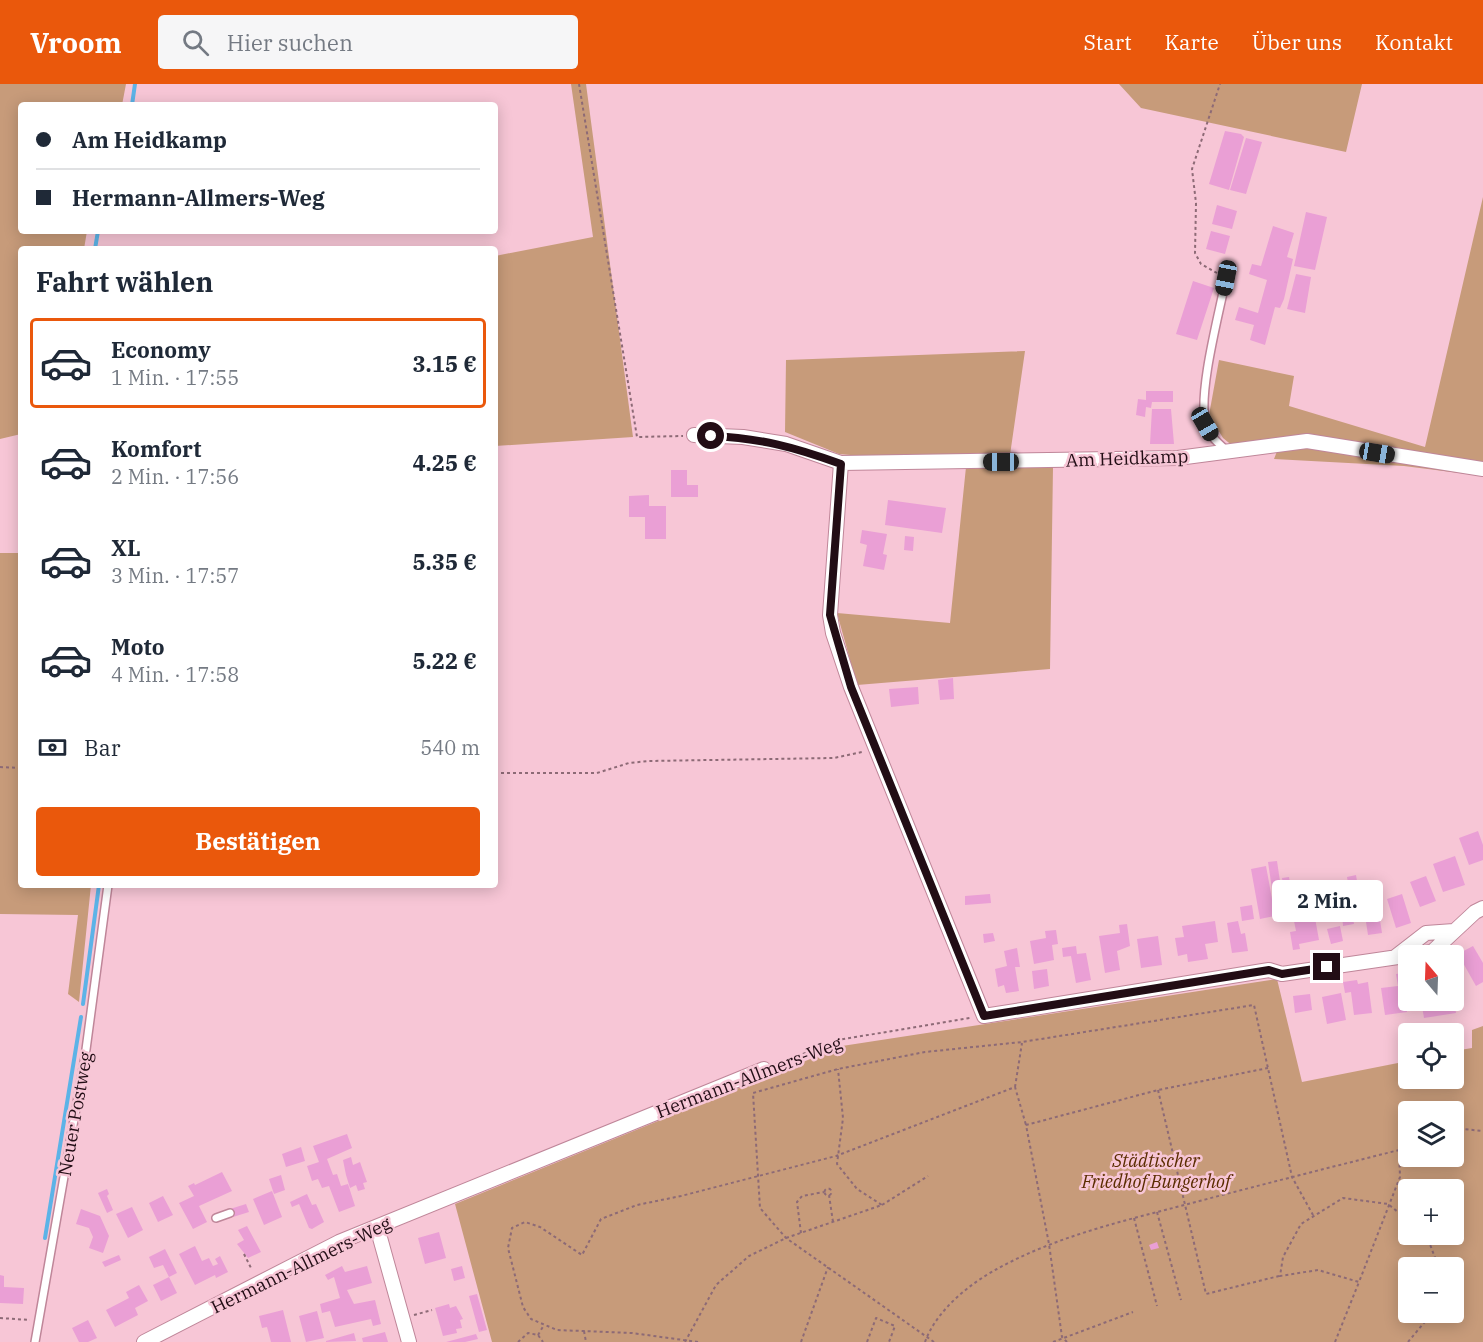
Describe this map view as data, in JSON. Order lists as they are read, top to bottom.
{
  "streets": {
    "street": ["Am Heidkamp", "Hermann-Allmers-Weg"],
    "lane": ["Neuer Postweg"]
  },
  "parks": ["Städtischer Friedhof Bungerhof"],
  "north": "top",
  "page": {
    "header": "Vroom",
    "search": "Hier suchen",
    "nav": [
      "Start",
      "Karte",
      "Über uns",
      "Kontakt"
    ],
    "banner": ["Am Heidkamp", "Hermann-Allmers-Weg"],
    "heading": "Fahrt wählen",
    "list": [
      {
        "name": "Economy",
        "note": "1 Min. · 17:55",
        "value": "3.15 €"
      },
      {
        "name": "Komfort",
        "note": "2 Min. · 17:56",
        "value": "4.25 €"
      },
      {
        "name": "XL",
        "note": "3 Min. · 17:57",
        "value": "5.35 €"
      },
      {
        "name": "Moto",
        "note": "4 Min. · 17:58",
        "value": "5.22 €"
      }
    ],
    "pay": ["Bar", "540 m"],
    "buttons": "Bestätigen",
    "bubble": "2 Min.",
    "map_buttons": ["+", "−"]
  }
}
